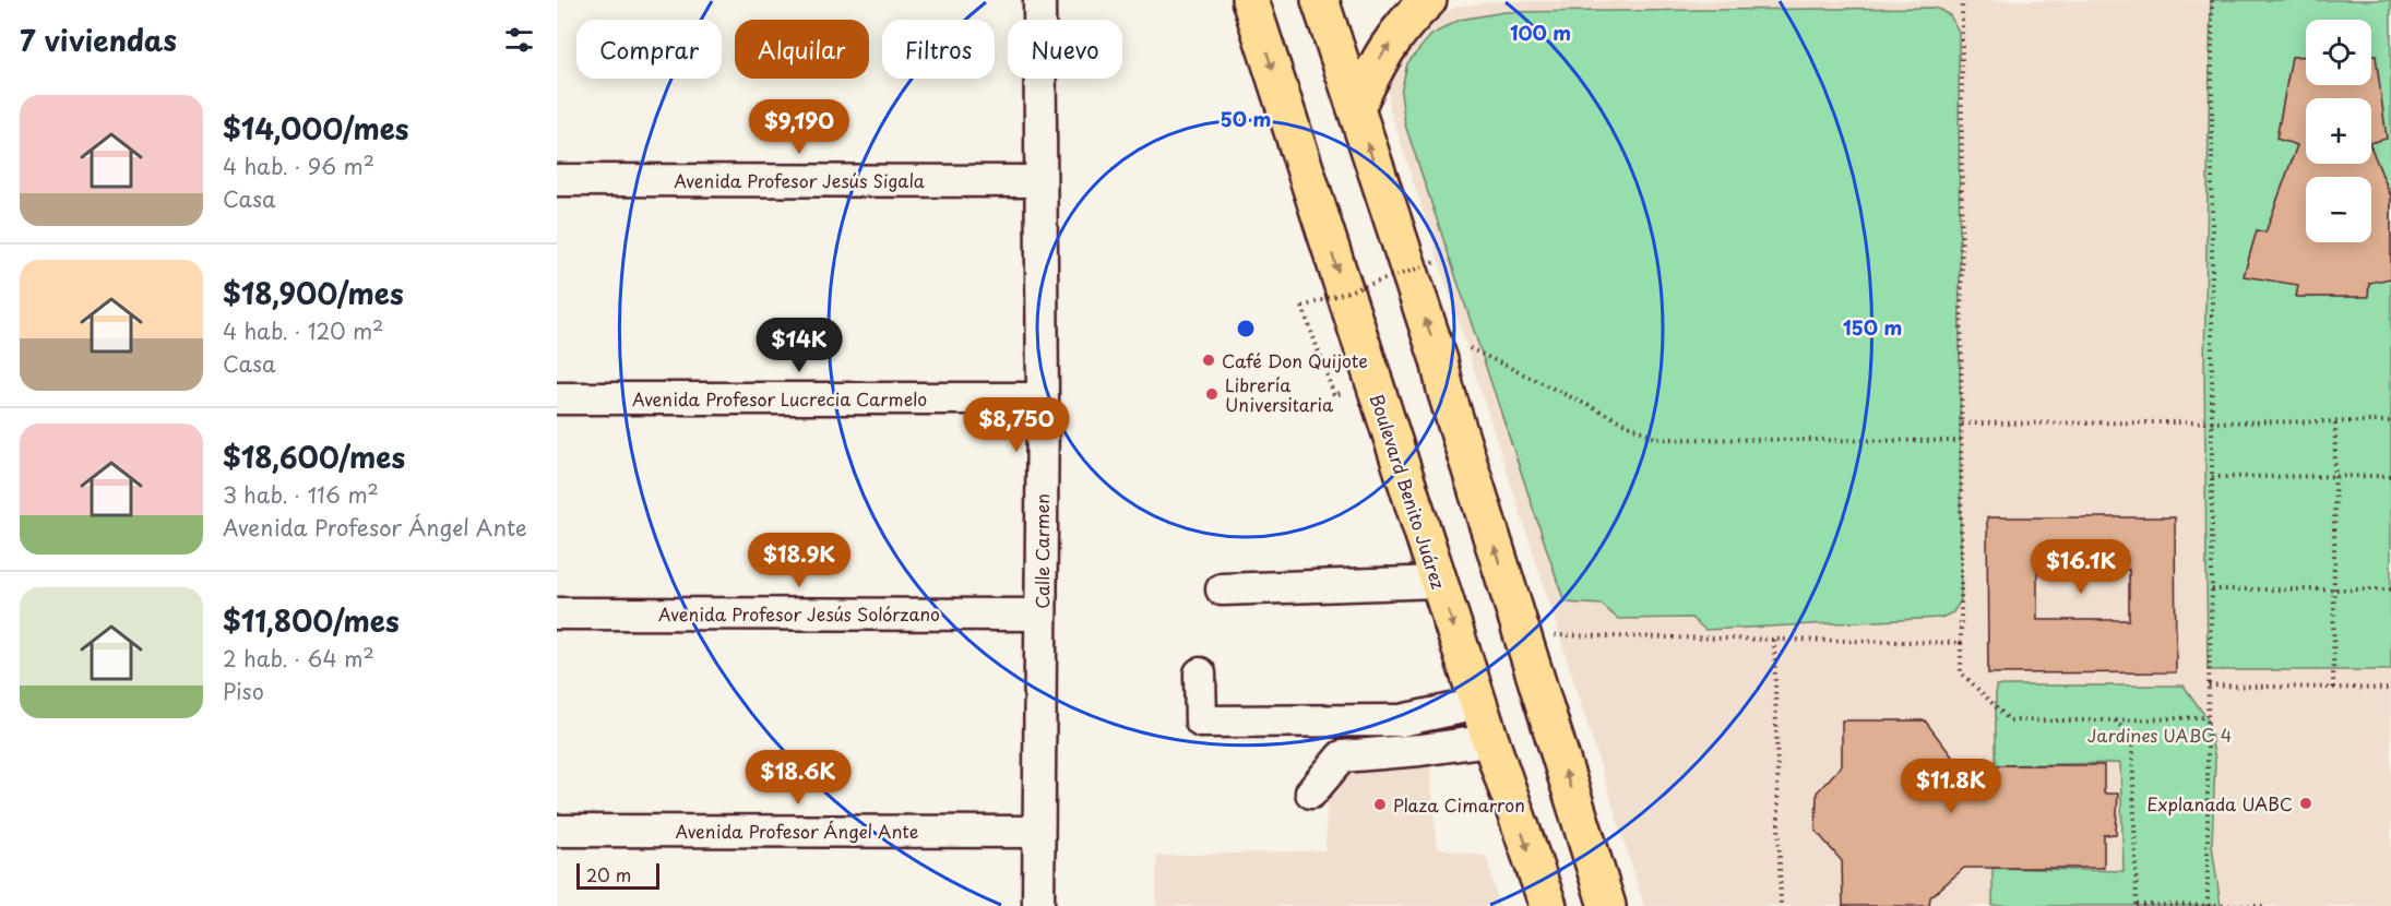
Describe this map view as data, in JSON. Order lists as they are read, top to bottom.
{
  "streets": {
    "main road": ["Boulevard Benito Juárez"],
    "street": [
      "Avenida Profesor Jesús Sigala",
      "Avenida Profesor Lucrecia Carmelo",
      "Calle Carmen",
      "Avenida Profesor Jesús Solórzano",
      "Avenida Profesor Ángel Ante"
    ]
  },
  "crossings": [
    ["Avenida Profesor Jesús Sigala", "Calle Carmen"],
    ["Avenida Profesor Lucrecia Carmelo", "Calle Carmen"],
    ["Calle Carmen", "Avenida Profesor Jesús Solórzano"],
    ["Calle Carmen", "Avenida Profesor Ángel Ante"]
  ],
  "parks": ["Jardines UABC 4"],
  "places": [
    "Café Don Quijote",
    "Librería Universitaria",
    "Explanada UABC",
    "Plaza Cimarron"
  ],
  "scale_bar": "20 m",
  "page": {
    "heading": "7 viviendas",
    "map_buttons": ["+", "−"],
    "chip": [
      "Comprar",
      "Alquilar",
      "Filtros",
      "Nuevo"
    ],
    "list": [
      {
        "name": "$14,000/mes",
        "note": "4 hab. · 96 m² · Casa"
      },
      {
        "name": "$18,900/mes",
        "note": "4 hab. · 120 m² · Casa"
      },
      {
        "name": "$18,600/mes",
        "note": "3 hab. · 116 m² · Avenida Profesor Ángel Ante"
      },
      {
        "name": "$11,800/mes",
        "note": "2 hab. · 64 m² · Piso"
      }
    ],
    "price": [
      "$9,190",
      "$14K",
      "$8,750",
      "$18.9K",
      "$16.1K",
      "$18.6K",
      "$11.8K"
    ],
    "scale": "20 m"
  },
  "rings": ["100 m", "50 m", "150 m"]
}
